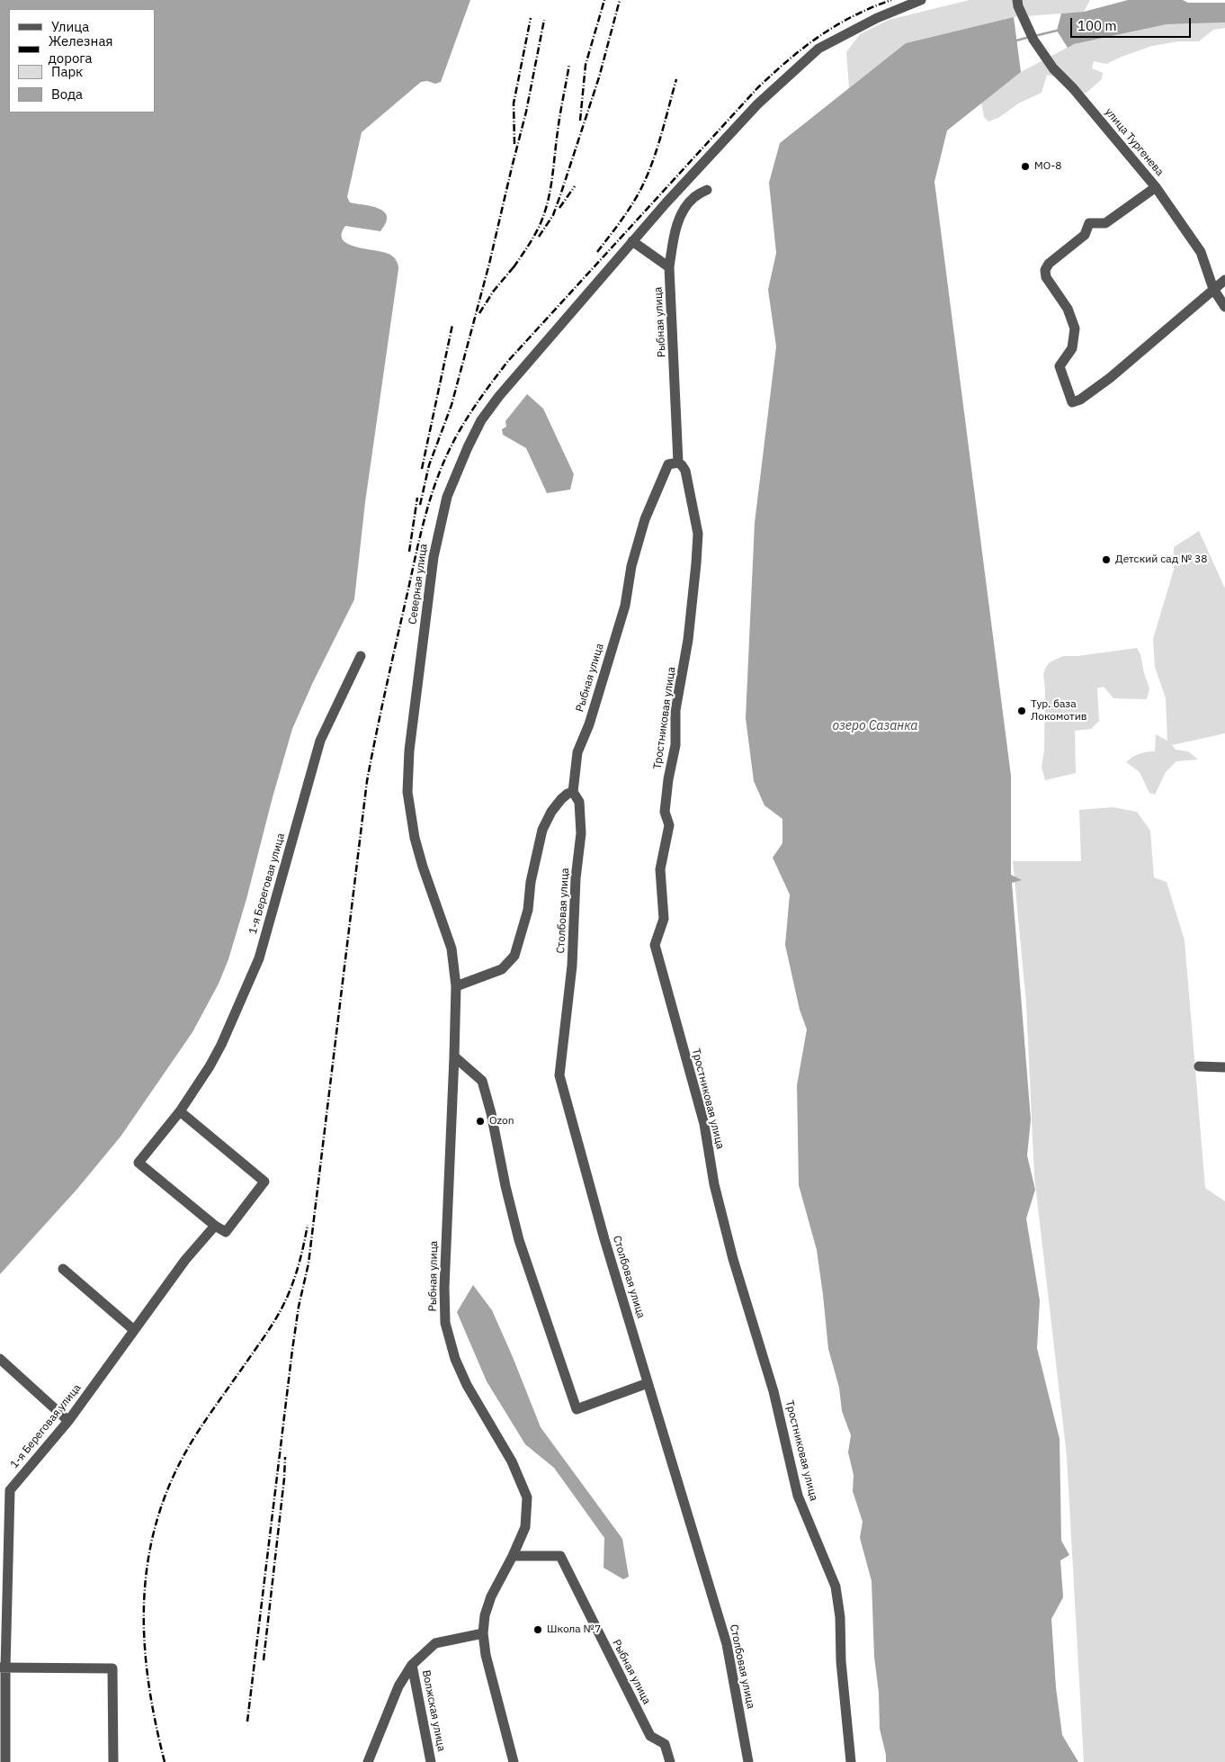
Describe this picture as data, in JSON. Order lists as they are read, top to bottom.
{
  "streets": {
    "street": [
      "улица Тургенева",
      "Рыбная улица",
      "Северная улица",
      "Тростниковая улица",
      "1-я Береговая улица",
      "Столбовая улица",
      "Волжская улица"
    ]
  },
  "crossings": [
    ["Рыбная улица", "Северная улица"],
    ["Рыбная улица", "Тростниковая улица"],
    ["Рыбная улица", "Столбовая улица"],
    ["Рыбная улица", "Волжская улица"]
  ],
  "water": ["озеро Сазанка"],
  "places": [
    "MO-8",
    "Детский сад № 38",
    "Тур. база Локомотив",
    "Ozon",
    "Школа №7"
  ],
  "legend": [
    "Улица",
    "Железная дорога",
    "Парк",
    "Вода"
  ],
  "scale_bar": "100 m"
}
